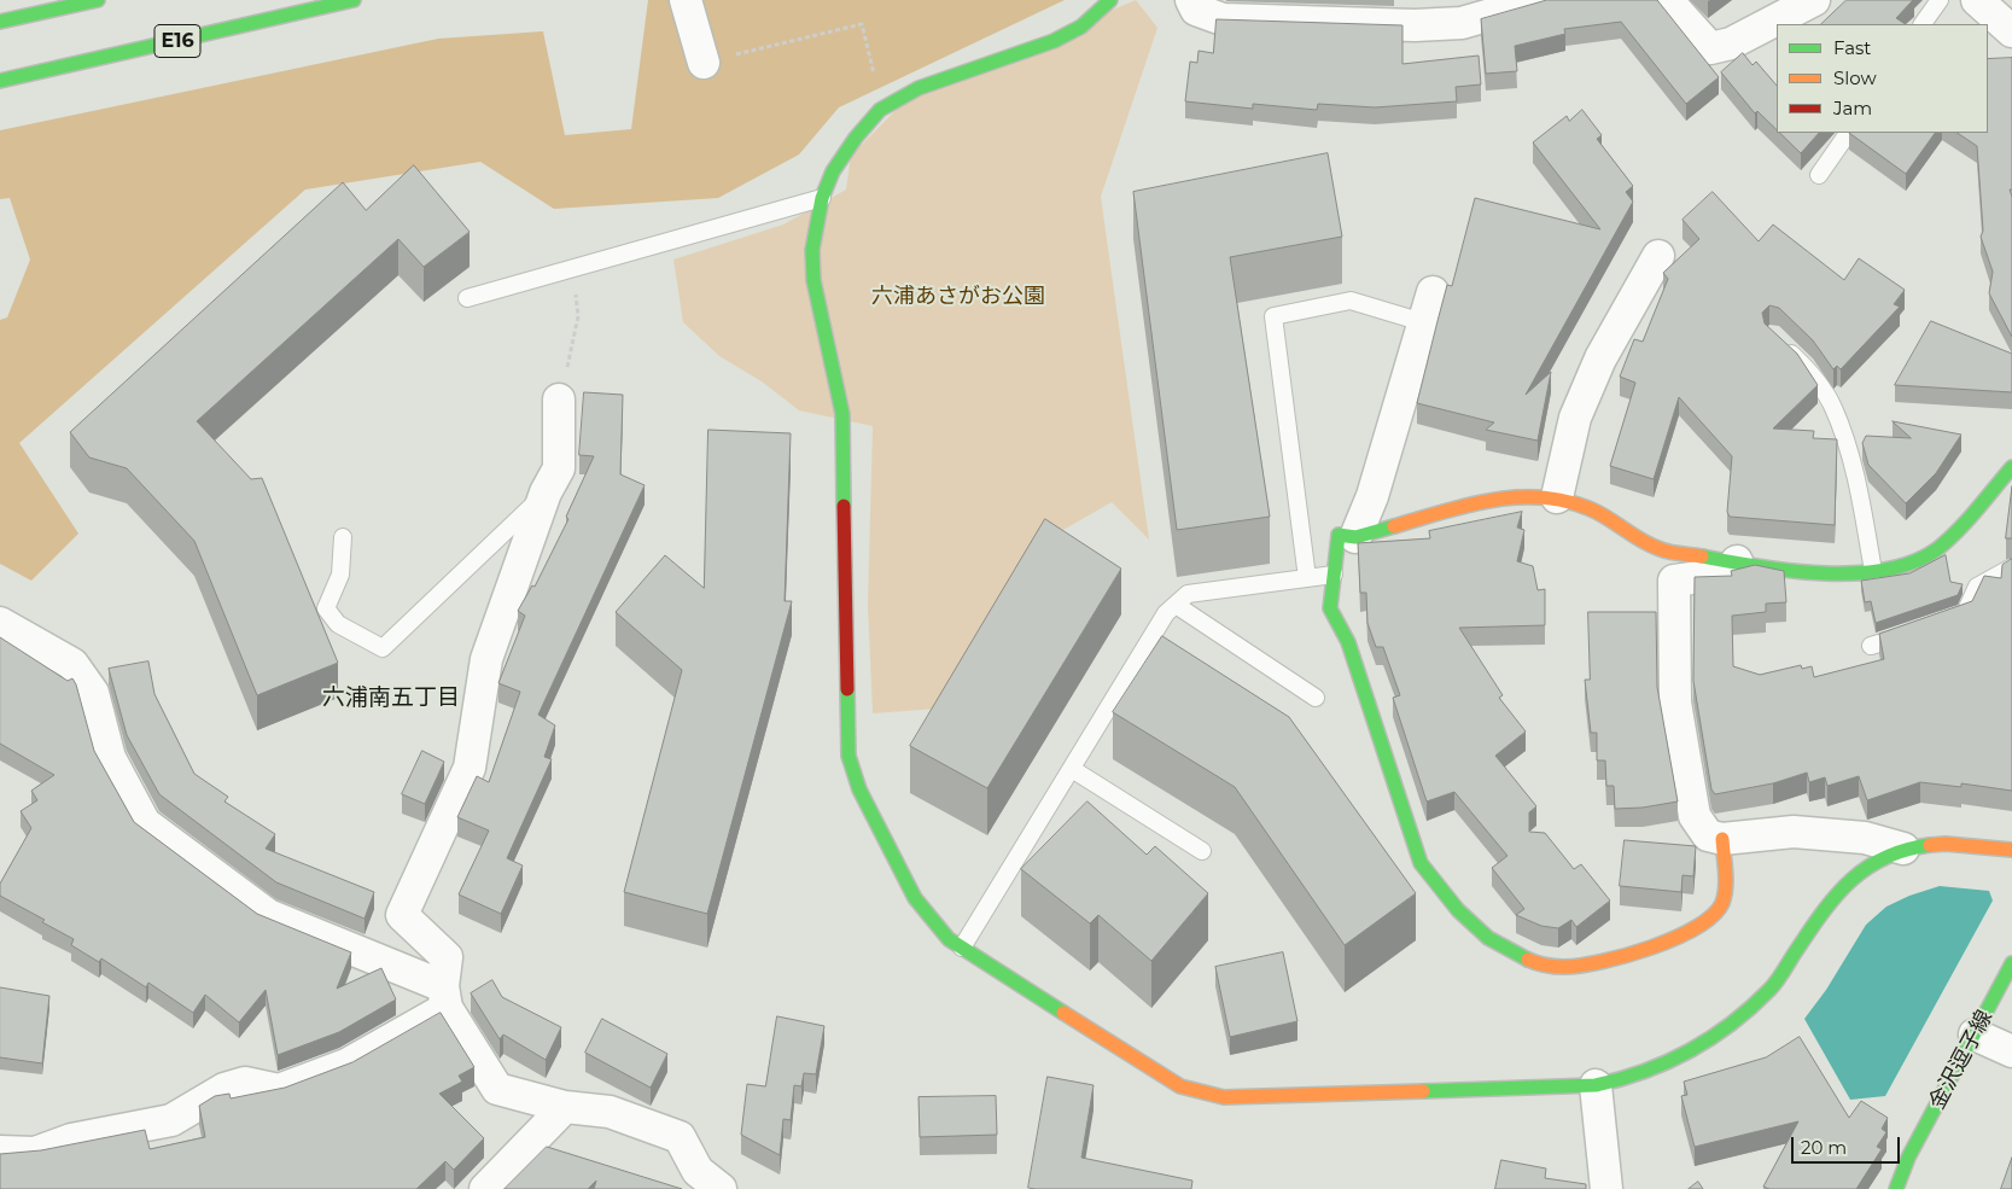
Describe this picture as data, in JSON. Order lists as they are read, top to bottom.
{
  "streets": {
    "main road": ["E16", "金沢逗子線"]
  },
  "districts": ["六浦南五丁目"],
  "parks": ["六浦あさがお公園"],
  "legend": ["Fast", "Slow", "Jam"],
  "scale_bar": "20 m"
}
